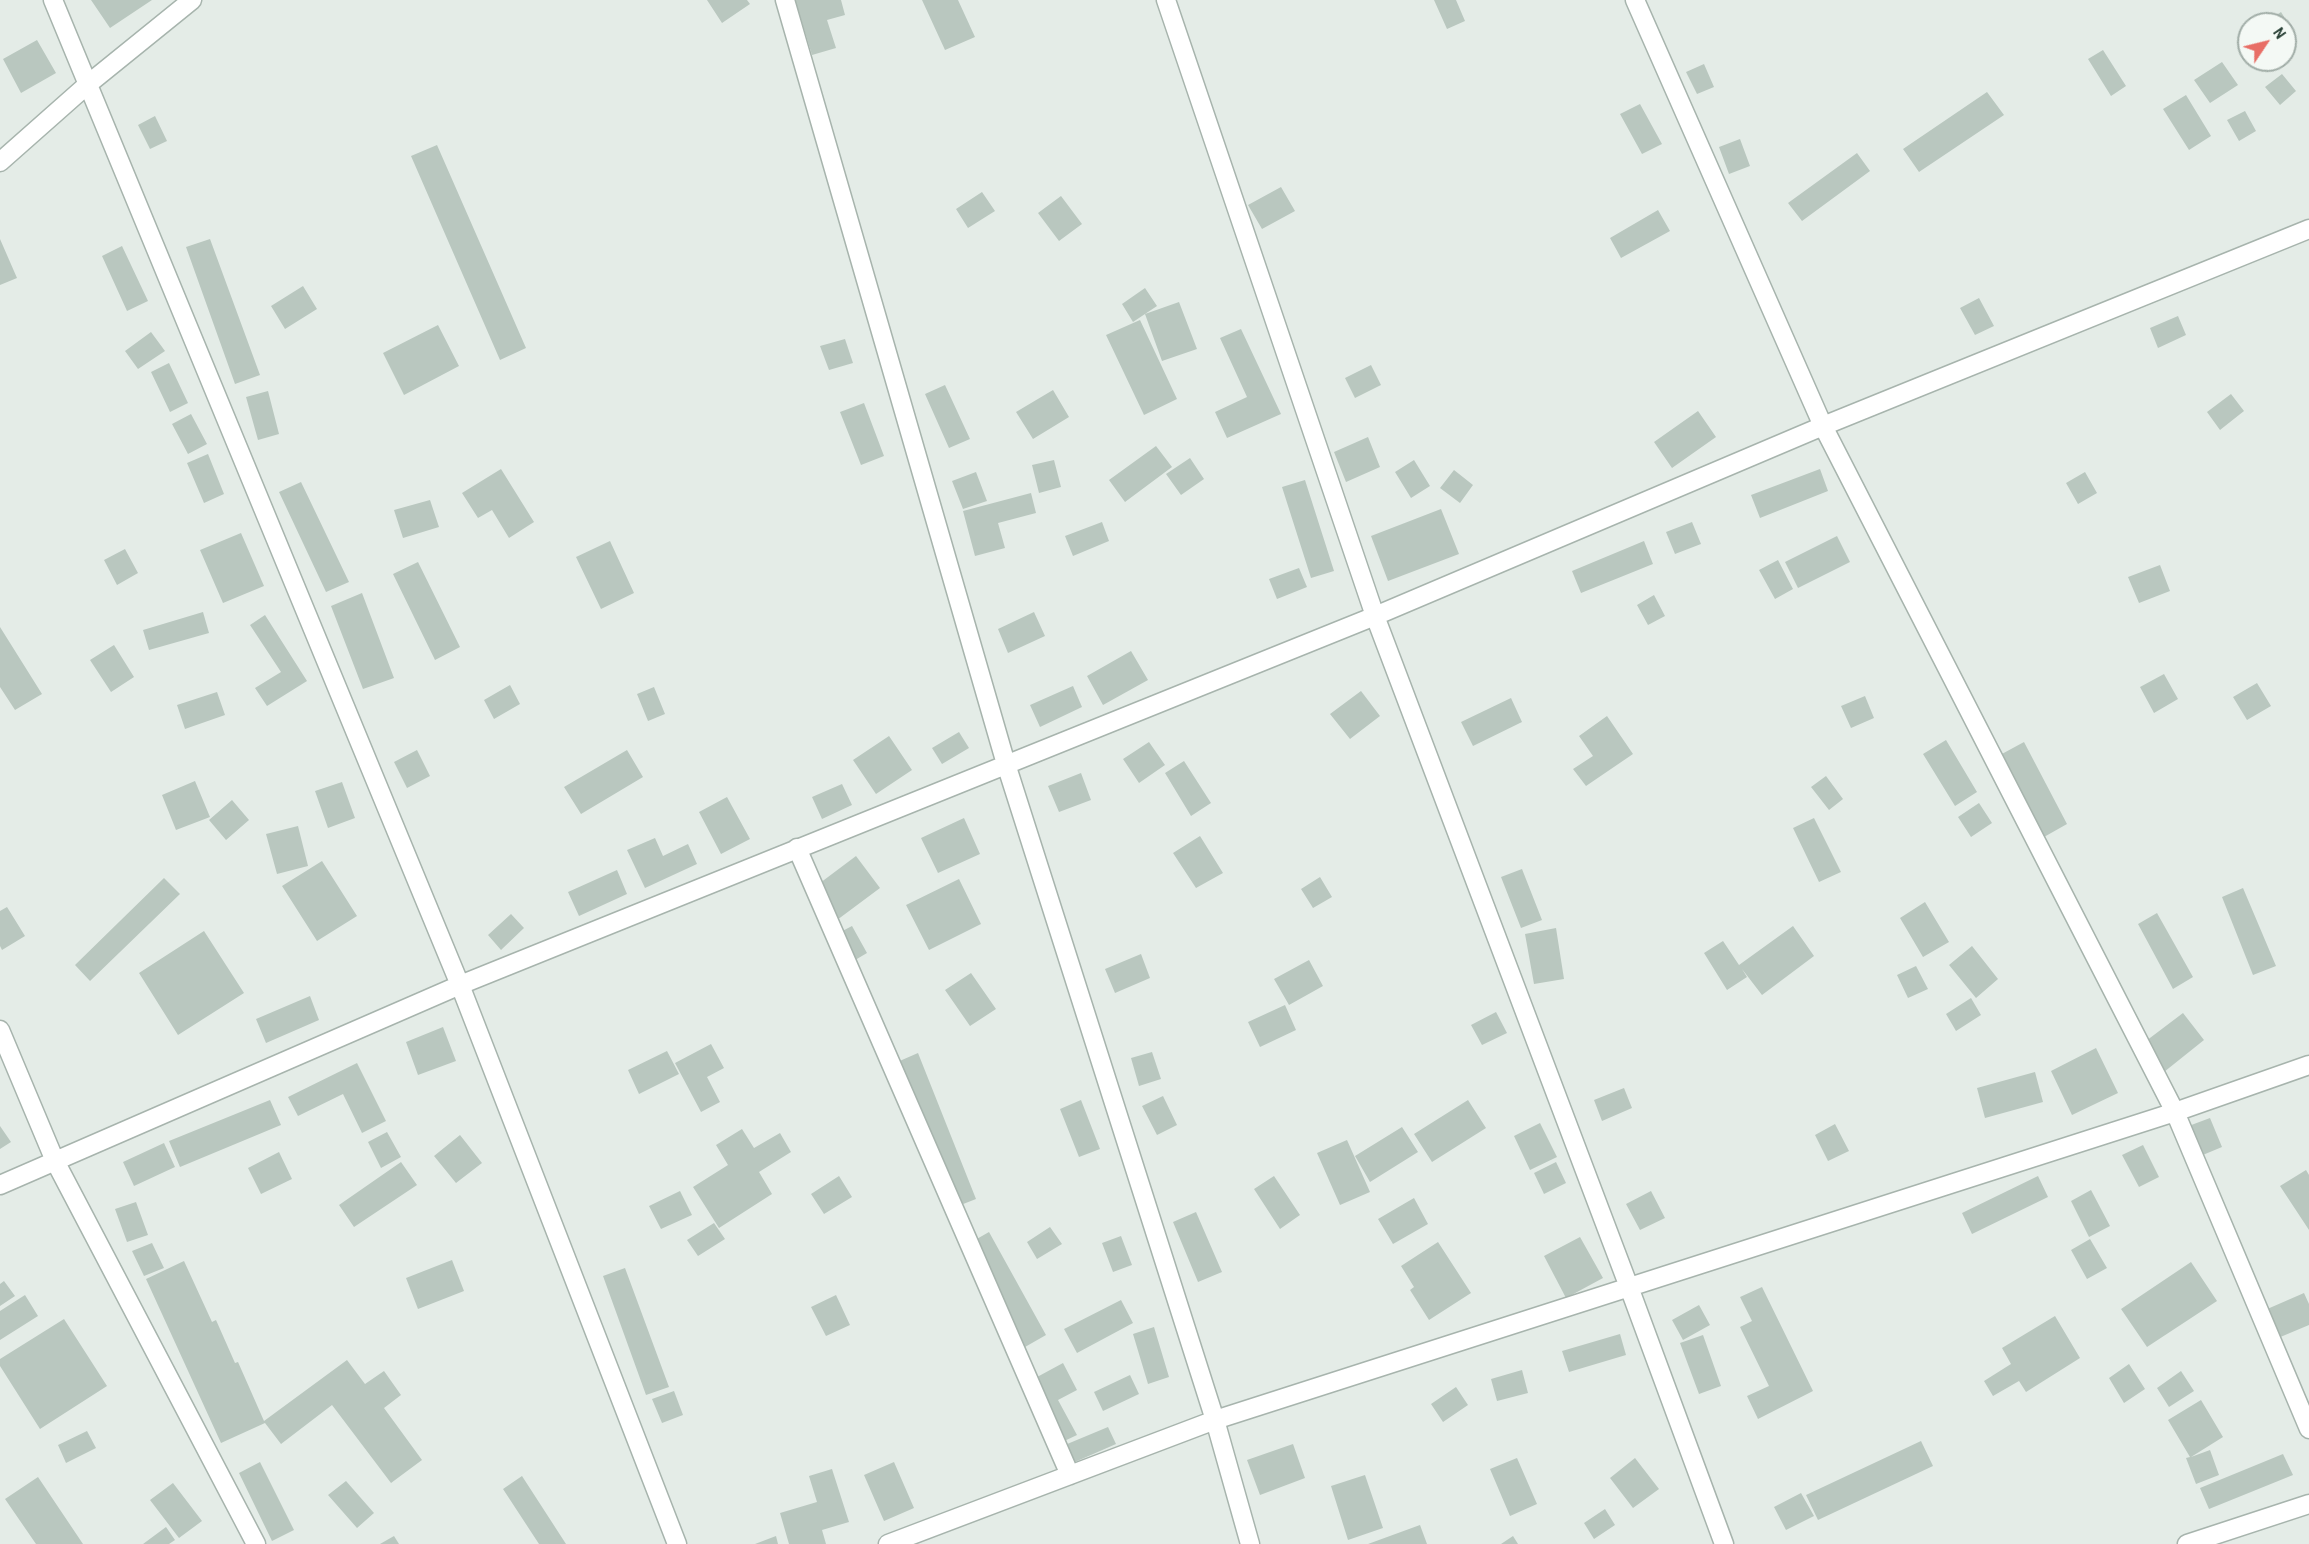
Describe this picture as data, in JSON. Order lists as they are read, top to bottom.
{
  "north": "top right"
}
